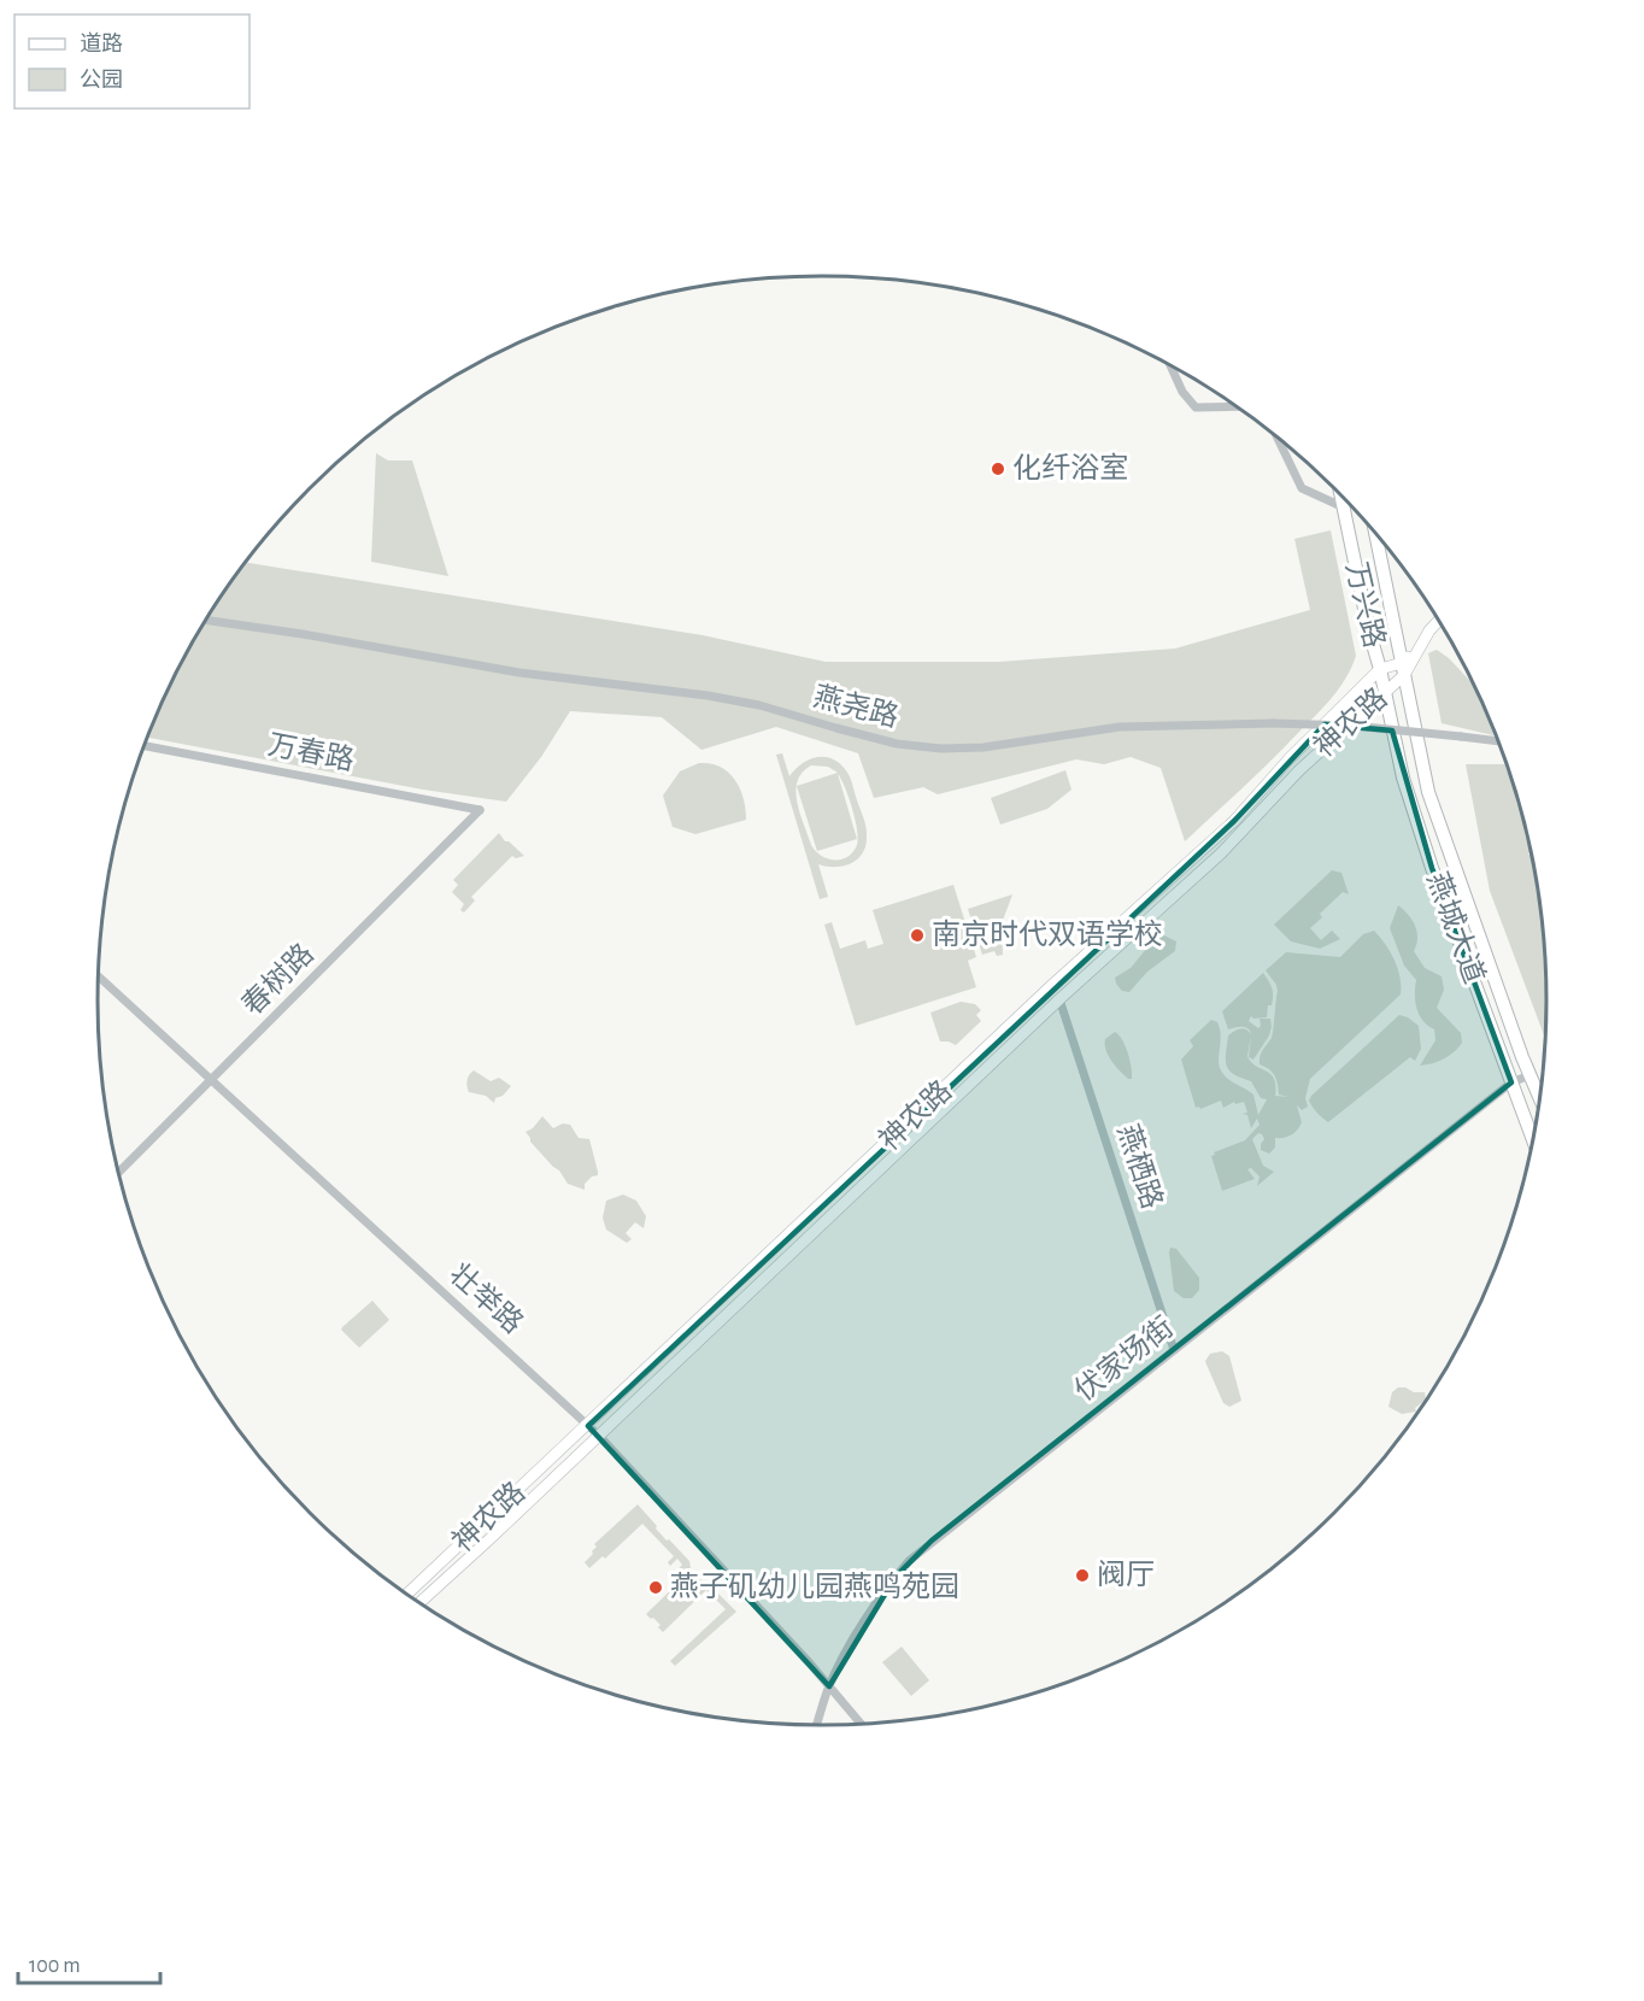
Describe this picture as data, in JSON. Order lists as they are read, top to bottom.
{
  "streets": {
    "main road": ["万兴路", "燕城大道"],
    "street": [
      "燕尧路",
      "神农路",
      "万春路",
      "春树路",
      "燕栖路",
      "壮举路",
      "伏家场街"
    ]
  },
  "crossings": [
    ["万兴路", "神农路"],
    ["万兴路", "燕城大道"],
    ["神农路", "燕城大道"],
    ["神农路", "燕栖路"],
    ["神农路", "壮举路"],
    ["万春路", "春树路"],
    ["燕城大道", "伏家场街"],
    ["春树路", "壮举路"],
    ["燕栖路", "伏家场街"],
    ["壮举路", "伏家场街"]
  ],
  "places": [
    "化纤浴室",
    "南京时代双语学校",
    "阀厅",
    "燕子矶幼儿园燕鸣苑园"
  ],
  "legend": ["道路", "公园"],
  "scale_bar": "100 m"
}
